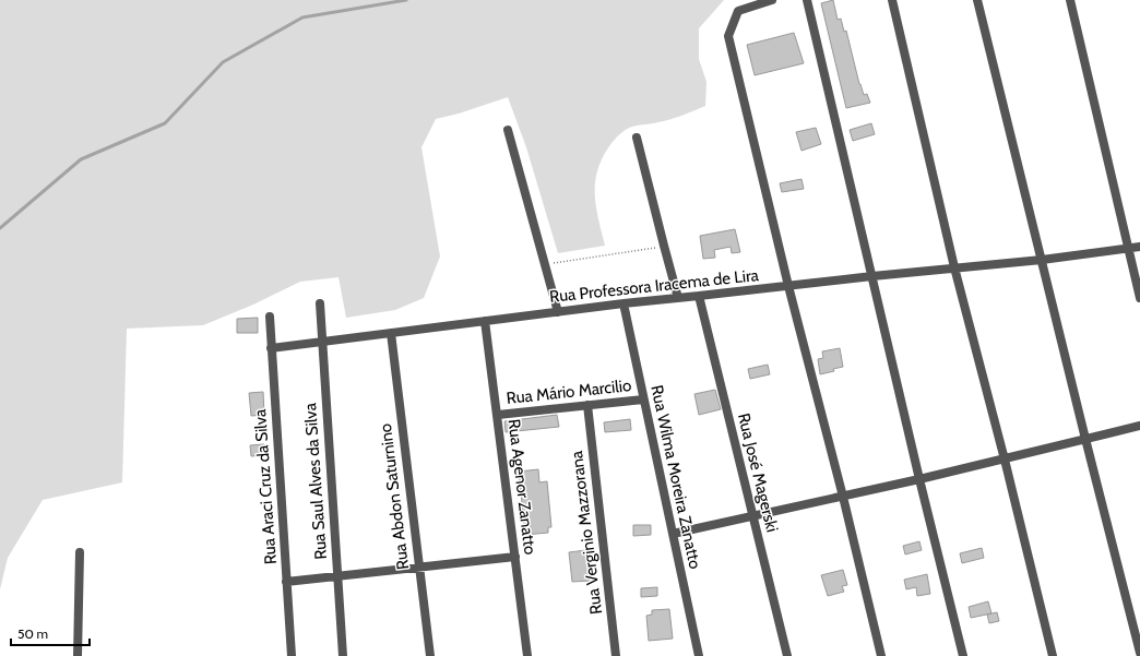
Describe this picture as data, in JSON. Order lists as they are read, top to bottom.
{
  "streets": {
    "street": [
      "Rua Professora Iracema de Lira",
      "Rua Mário Marcilio",
      "Rua José Magerski",
      "Rua Wilma Moreira Zanatto",
      "Rua Saul Alves da Silva",
      "Rua Araci Cruz da Silva",
      "Rua Agenor Zanatto",
      "Rua Abdon Saturnino",
      "Rua Verginio Mazzorana"
    ]
  },
  "crossings": [
    ["Rua Professora Iracema de Lira", "Rua José Magerski"],
    ["Rua Professora Iracema de Lira", "Rua Wilma Moreira Zanatto"],
    ["Rua Professora Iracema de Lira", "Rua Saul Alves da Silva"],
    ["Rua Professora Iracema de Lira", "Rua Araci Cruz da Silva"],
    ["Rua Professora Iracema de Lira", "Rua Agenor Zanatto"],
    ["Rua Professora Iracema de Lira", "Rua Abdon Saturnino"],
    ["Rua Mário Marcilio", "Rua Wilma Moreira Zanatto"],
    ["Rua Mário Marcilio", "Rua Agenor Zanatto"],
    ["Rua Mário Marcilio", "Rua Verginio Mazzorana"]
  ],
  "scale_bar": "50 m"
}
